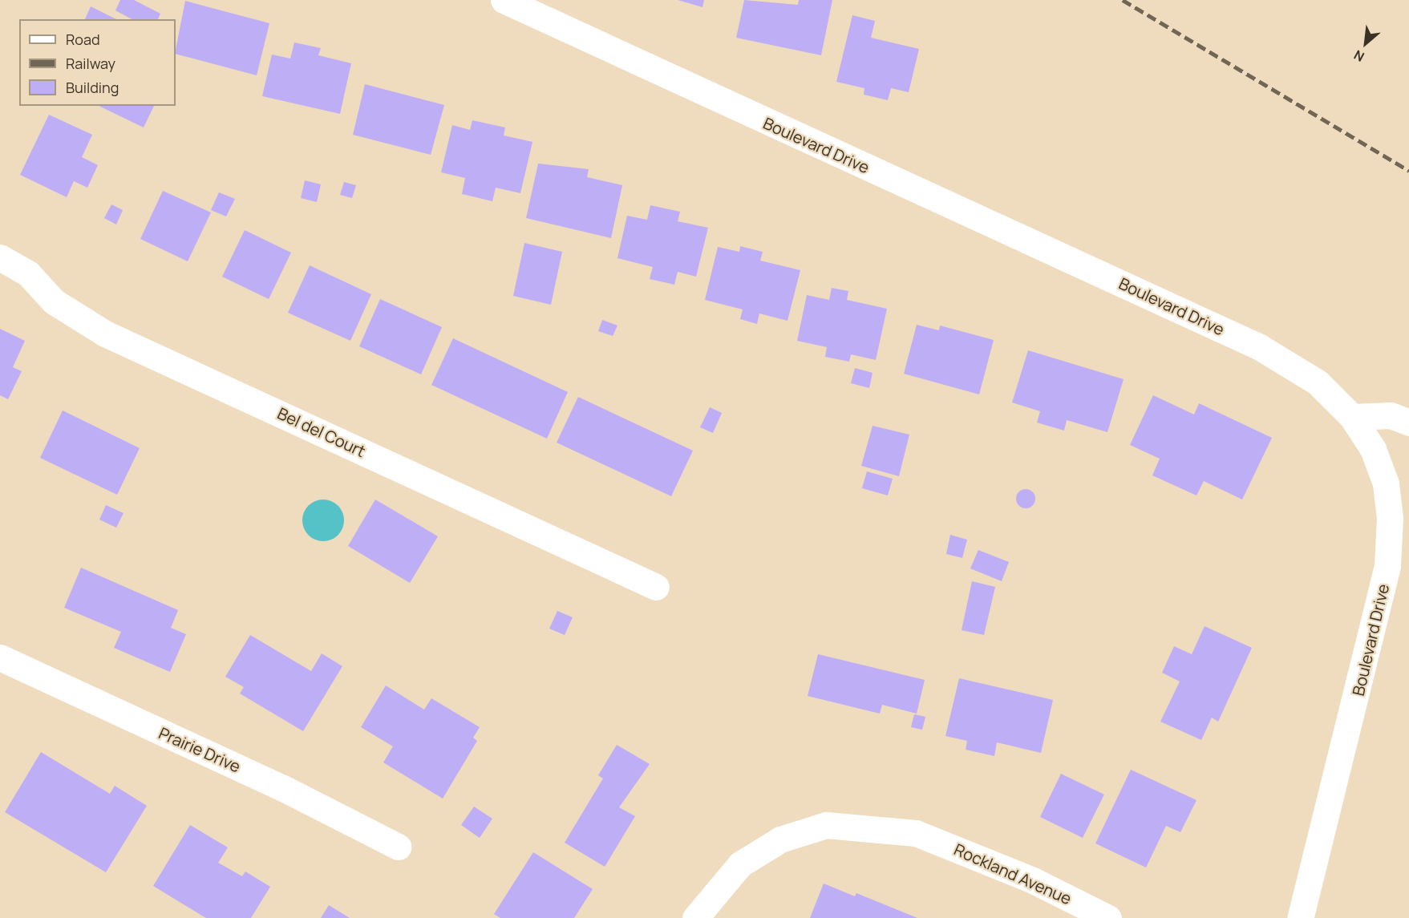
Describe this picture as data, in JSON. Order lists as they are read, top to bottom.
{
  "streets": {
    "street": [
      "Boulevard Drive",
      "Bel del Court",
      "Prairie Drive",
      "Rockland Avenue"
    ]
  },
  "legend": ["Road", "Railway", "Building"],
  "north": "bottom left"
}
